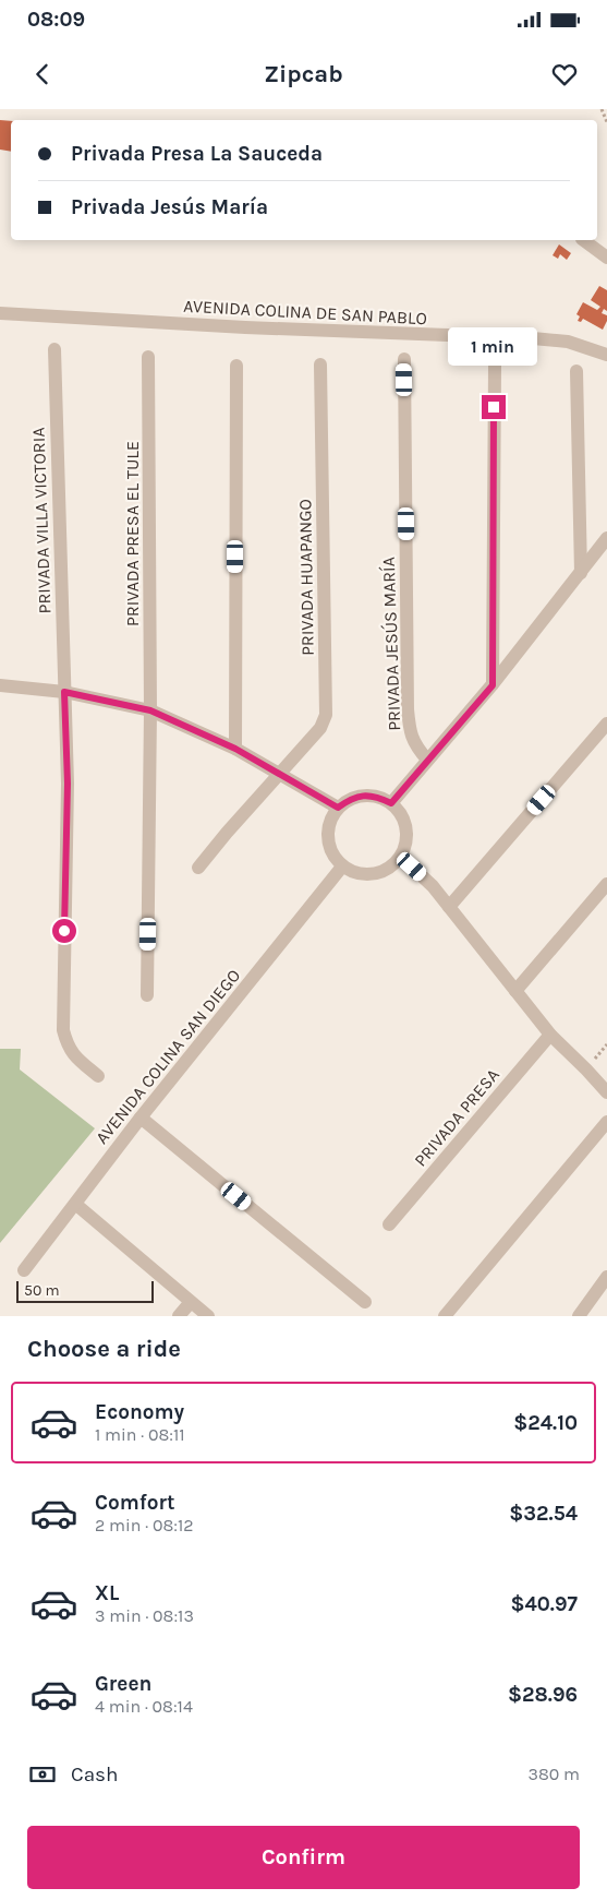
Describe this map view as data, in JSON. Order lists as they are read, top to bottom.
{
  "streets": {
    "street": [
      "AVENIDA COLINA DE SAN PABLO",
      "PRIVADA VILLA VICTORIA",
      "PRIVADA PRESA EL TULE",
      "PRIVADA HUAPANGO",
      "PRIVADA JESÚS MARÍA",
      "AVENIDA COLINA SAN DIEGO",
      "PRIVADA PRESA"
    ]
  },
  "scale_bar": "50 m",
  "page": {
    "status": "08:09",
    "header": "Zipcab",
    "banner": ["Privada Presa La Sauceda", "Privada Jesús María"],
    "bubble": "1 min",
    "scale": "50 m",
    "heading": "Choose a ride",
    "list": [
      {
        "name": "Economy",
        "note": "1 min · 08:11",
        "value": "$24.10"
      },
      {
        "name": "Comfort",
        "note": "2 min · 08:12",
        "value": "$32.54"
      },
      {
        "name": "XL",
        "note": "3 min · 08:13",
        "value": "$40.97"
      },
      {
        "name": "Green",
        "note": "4 min · 08:14",
        "value": "$28.96"
      }
    ],
    "pay": ["Cash", "380 m"],
    "buttons": "Confirm"
  }
}
